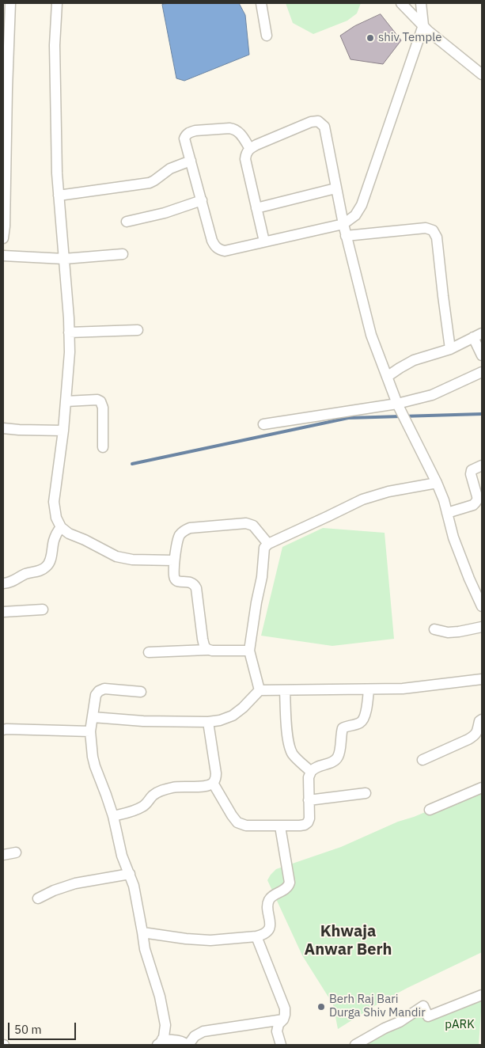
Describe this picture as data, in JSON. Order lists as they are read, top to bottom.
{
  "districts": ["Khwaja Anwar Berh"],
  "parks": ["pARK"],
  "places": ["shiv Temple", "Berh Raj Bari Durga Shiv Mandir"],
  "scale_bar": "50 m"
}
